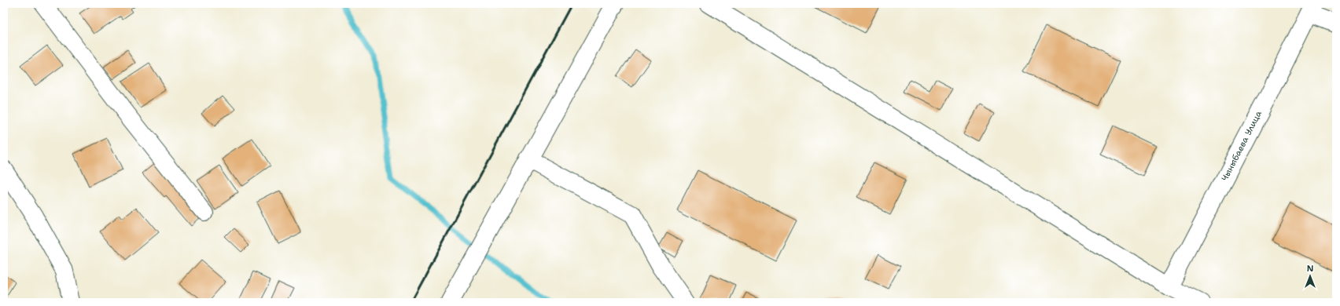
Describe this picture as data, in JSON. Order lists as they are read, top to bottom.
{
  "streets": {
    "street": ["Чыныбаева Улица"]
  },
  "north": "top"
}
